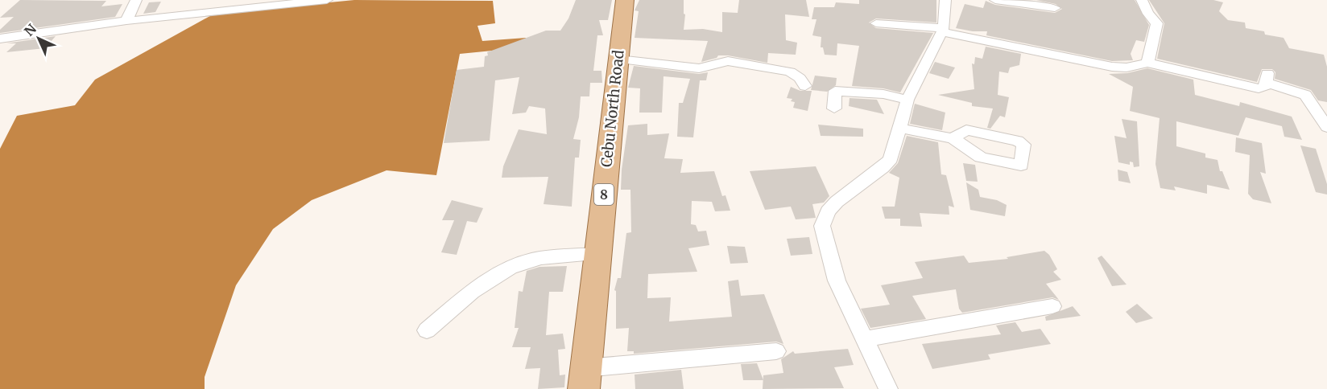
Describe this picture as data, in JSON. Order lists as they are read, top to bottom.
{
  "streets": {
    "main road": ["Cebu North Road", "8"]
  },
  "north": "top left"
}
